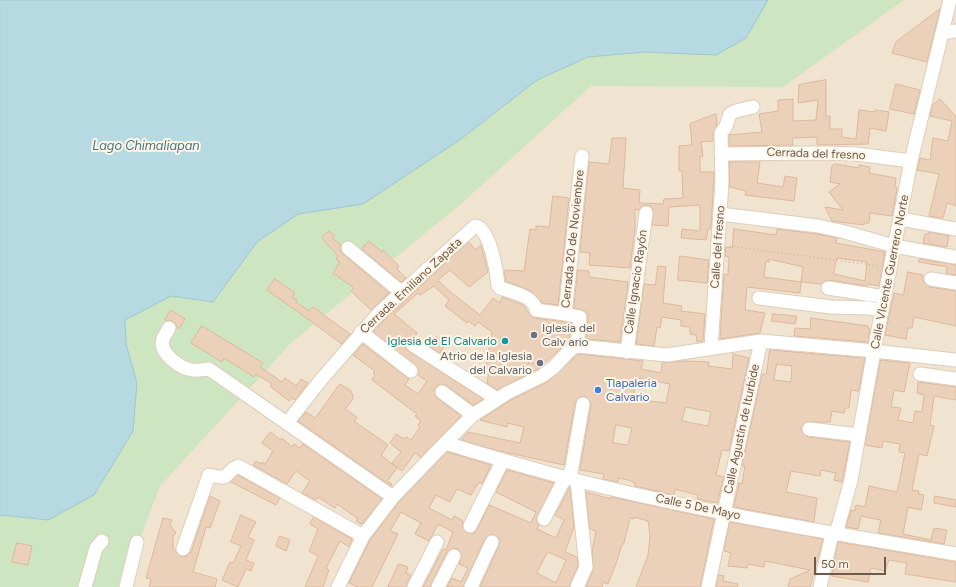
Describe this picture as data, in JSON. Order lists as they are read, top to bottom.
{
  "streets": {
    "street": [
      "Cerrada del fresno",
      "Cerrada 20 de Noviembre",
      "Calle del fresno",
      "Calle VIcente Guerrero Norte",
      "Calle Ignacio Rayón",
      "Cerrada. Emiliano Zapata",
      "Calle Agustín de Iturbide",
      "Calle 5 De Mayo"
    ]
  },
  "crossings": [
    ["Cerrada del fresno", "Calle del fresno"],
    ["Cerrada del fresno", "Calle VIcente Guerrero Norte"],
    ["Cerrada 20 de Noviembre", "Cerrada. Emiliano Zapata"],
    ["Calle VIcente Guerrero Norte", "Calle 5 De Mayo"],
    ["Calle Agustín de Iturbide", "Calle 5 De Mayo"]
  ],
  "water": ["Lago Chimaliapan"],
  "places": [
    "Iglesia del Calv ario",
    "Iglesia de El Calvario",
    "Atrio de la Iglesia del Calvario",
    "Tlapaleria Calvario"
  ],
  "scale_bar": "50 m"
}
